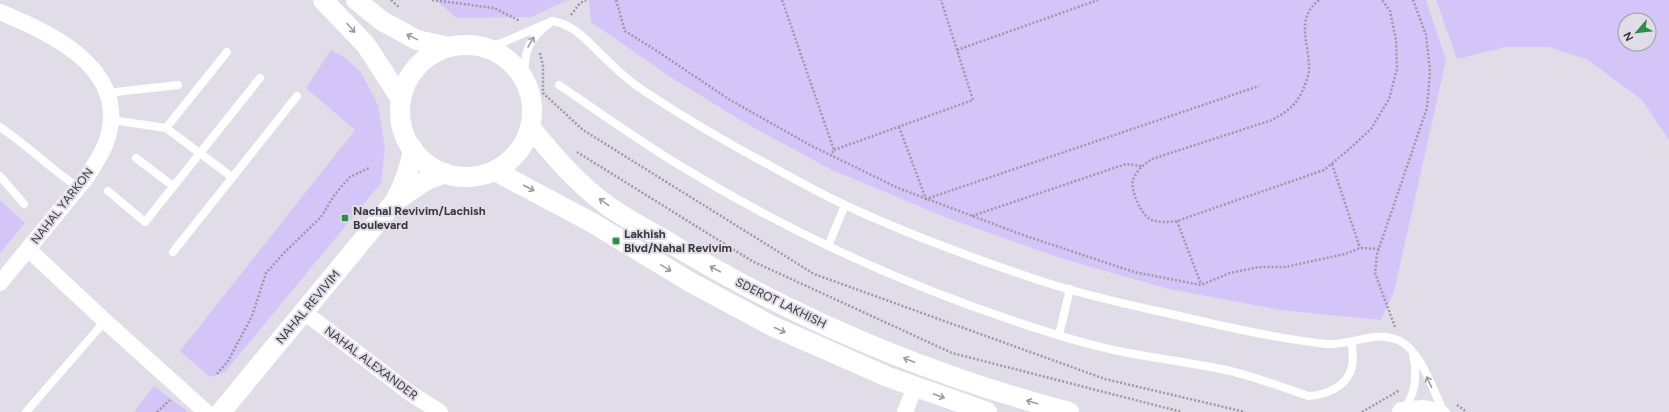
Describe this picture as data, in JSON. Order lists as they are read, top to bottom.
{
  "streets": {
    "street": [
      "NAHAL YARKON",
      "SDEROT LAKHISH",
      "NAHAL REVIVIM",
      "NAHAL ALEXANDER"
    ]
  },
  "crossings": [
    ["SDEROT LAKHISH", "NAHAL REVIVIM"],
    ["NAHAL REVIVIM", "NAHAL ALEXANDER"]
  ],
  "places": {
    "transit": ["Nachal Revivim/Lachish Boulevard", "Lakhish Blvd/Nahal Revivim"]
  },
  "north": "bottom left"
}
